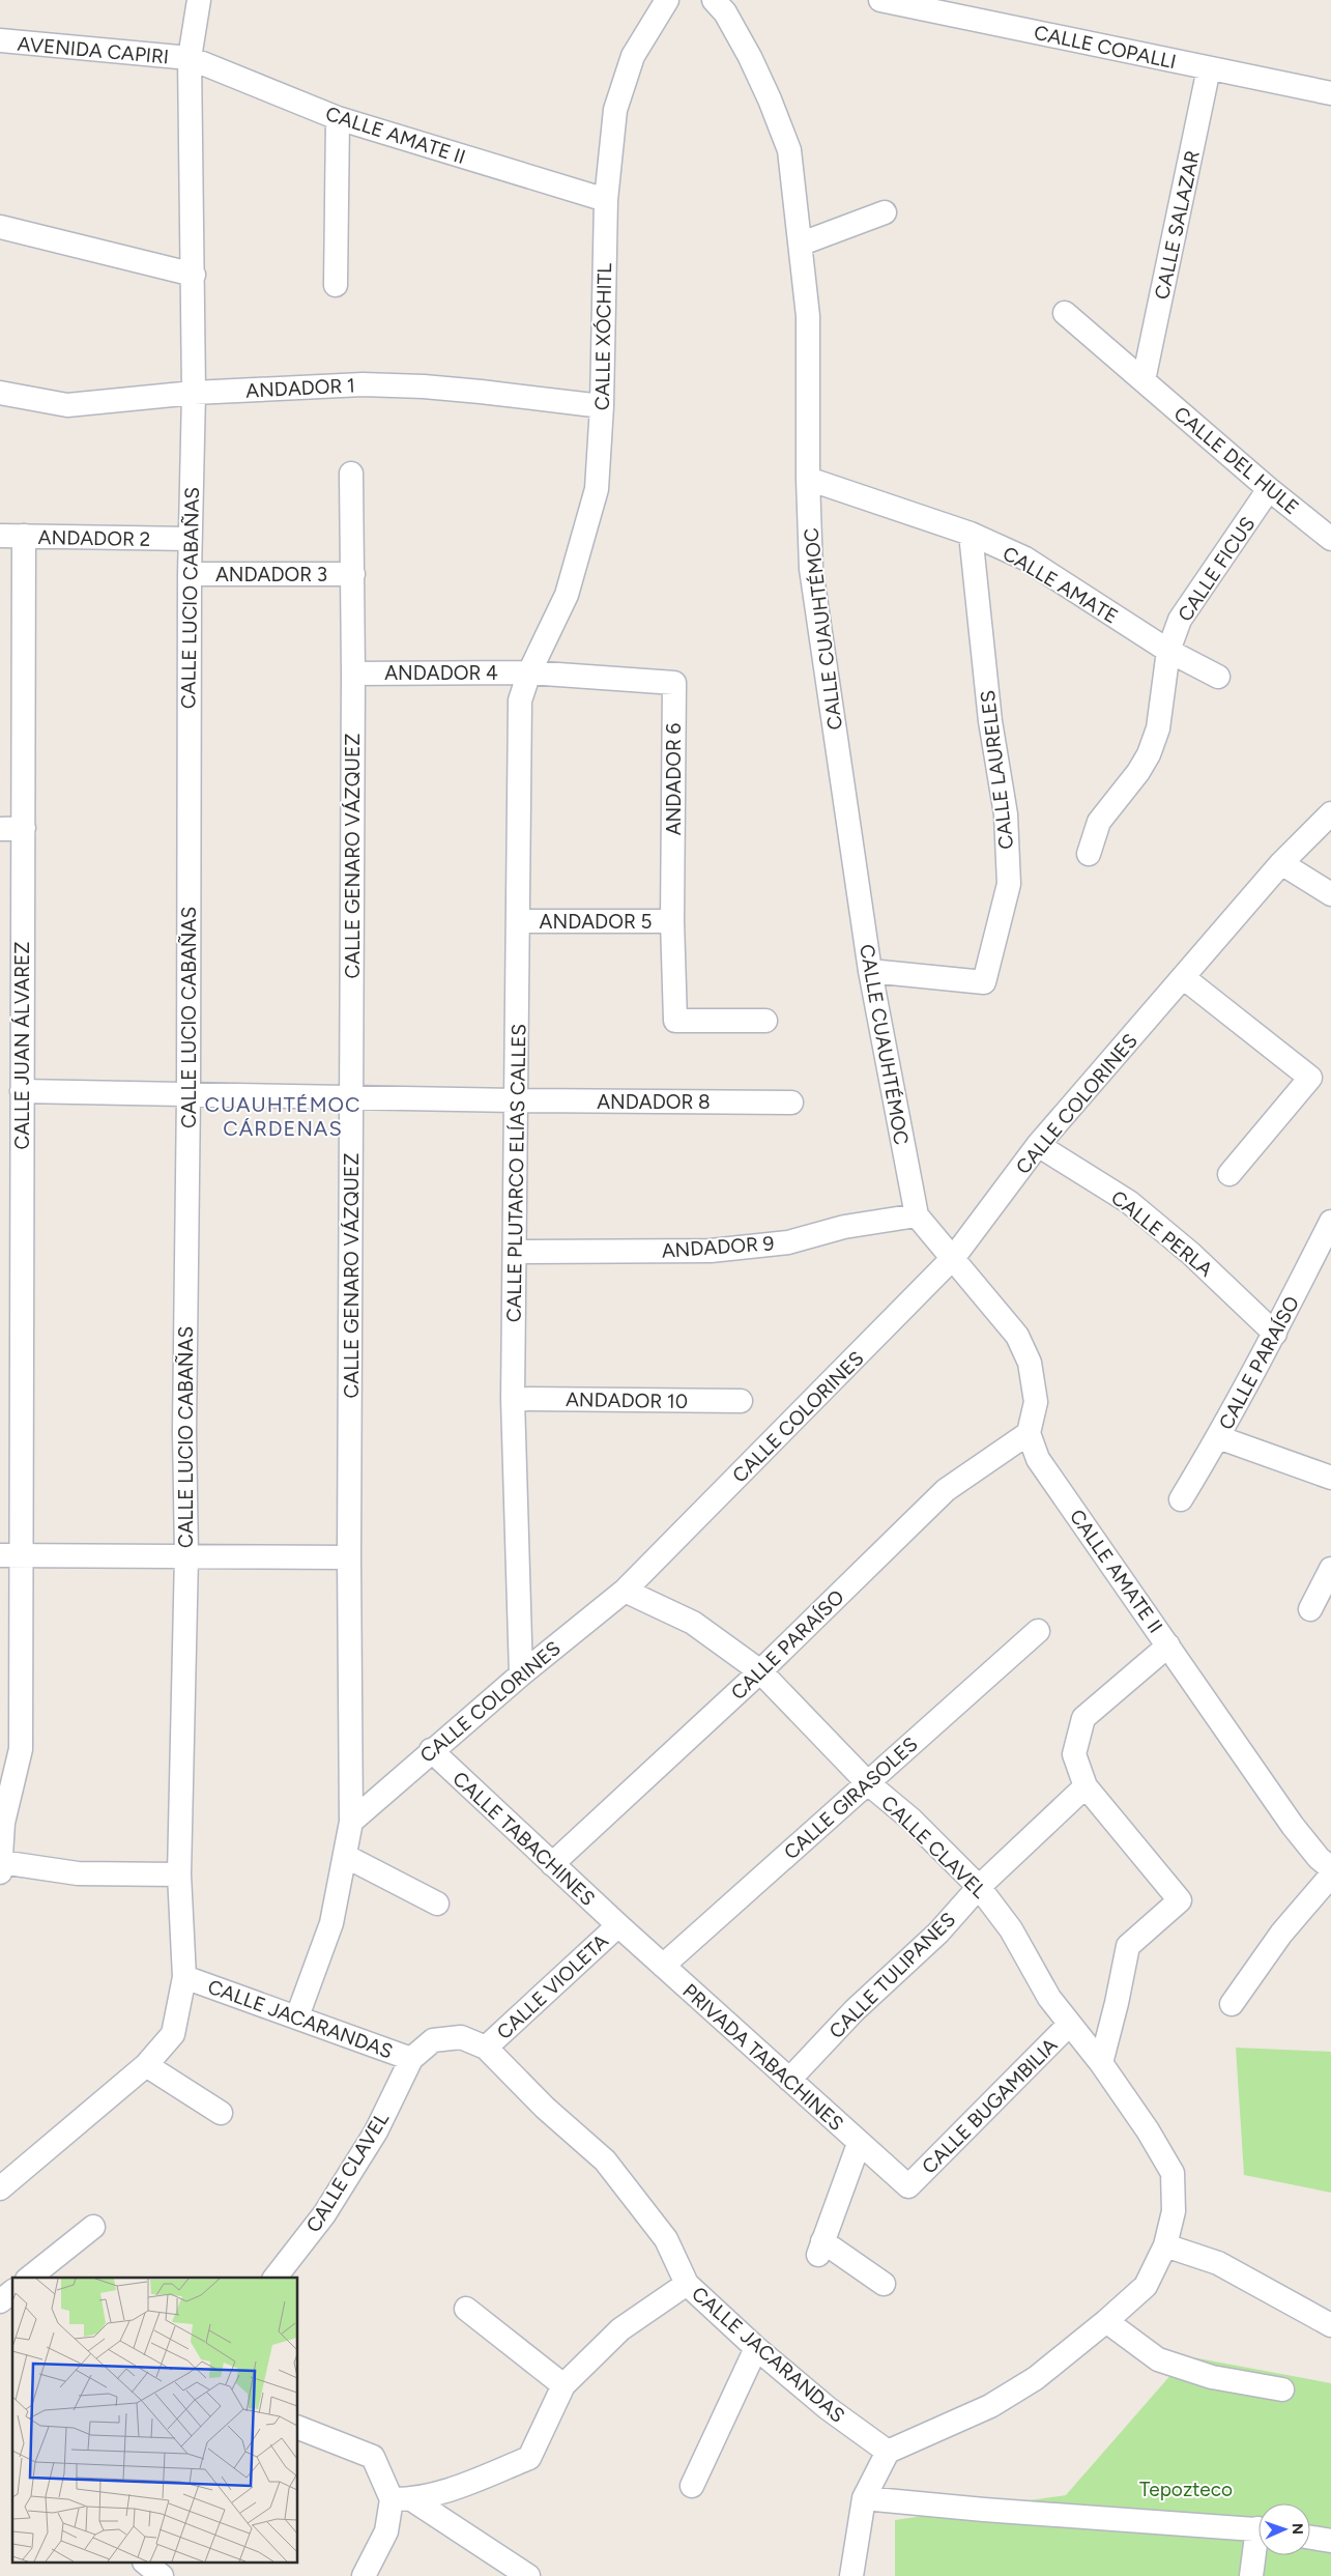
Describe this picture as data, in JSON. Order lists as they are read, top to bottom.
{
  "streets": {
    "street": [
      "CALLE COPALLI",
      "AVENIDA CAPIRI",
      "CALLE AMATE II",
      "CALLE SALAZAR",
      "CALLE XÓCHITL",
      "ANDADOR 1",
      "CALLE DEL HULE",
      "ANDADOR 2",
      "CALLE FICUS",
      "ANDADOR 3",
      "CALLE AMATE",
      "CALLE LUCIO CABAÑAS",
      "CALLE CUAUHTÉMOC",
      "ANDADOR 4",
      "CALLE LAURELES",
      "ANDADOR 6",
      "CALLE GENARO VÁZQUEZ",
      "ANDADOR 5",
      "CALLE JUAN ÁLVAREZ",
      "ANDADOR 8",
      "CALLE COLORINES",
      "CALLE PLUTARCO ELÍAS CALLES",
      "CALLE PERLA",
      "ANDADOR 9",
      "CALLE PARAÍSO",
      "ANDADOR 10",
      "CALLE GIRASOLES",
      "CALLE TABACHINES",
      "CALLE CLAVEL",
      "CALLE TULIPANES",
      "CALLE VIOLETA",
      "CALLE JACARANDAS",
      "PRIVADA TABACHINES",
      "CALLE BUGAMBILIA"
    ]
  },
  "crossings": [
    ["CALLE COPALLI", "CALLE SALAZAR"],
    ["AVENIDA CAPIRI", "CALLE AMATE II"],
    ["AVENIDA CAPIRI", "CALLE LUCIO CABAÑAS"],
    ["CALLE AMATE II", "CALLE XÓCHITL"],
    ["CALLE AMATE II", "CALLE LUCIO CABAÑAS"],
    ["CALLE AMATE II", "CALLE PARAÍSO"],
    ["CALLE SALAZAR", "CALLE DEL HULE"],
    ["CALLE XÓCHITL", "ANDADOR 1"],
    ["CALLE XÓCHITL", "ANDADOR 4"],
    ["CALLE XÓCHITL", "ANDADOR 6"],
    ["CALLE XÓCHITL", "CALLE PLUTARCO ELÍAS CALLES"],
    ["ANDADOR 1", "CALLE LUCIO CABAÑAS"],
    ["CALLE DEL HULE", "CALLE FICUS"],
    ["ANDADOR 2", "CALLE LUCIO CABAÑAS"],
    ["ANDADOR 2", "CALLE JUAN ÁLVAREZ"],
    ["CALLE FICUS", "CALLE AMATE"],
    ["ANDADOR 3", "CALLE LUCIO CABAÑAS"],
    ["ANDADOR 3", "CALLE GENARO VÁZQUEZ"],
    ["CALLE AMATE", "CALLE CUAUHTÉMOC"],
    ["CALLE AMATE", "CALLE LAURELES"],
    ["CALLE LUCIO CABAÑAS", "ANDADOR 8"],
    ["CALLE LUCIO CABAÑAS", "CALLE JACARANDAS"],
    ["CALLE CUAUHTÉMOC", "CALLE LAURELES"],
    ["CALLE CUAUHTÉMOC", "ANDADOR 9"],
    ["ANDADOR 4", "ANDADOR 6"],
    ["ANDADOR 4", "CALLE GENARO VÁZQUEZ"],
    ["ANDADOR 4", "CALLE PLUTARCO ELÍAS CALLES"],
    ["ANDADOR 6", "ANDADOR 5"],
    ["ANDADOR 6", "CALLE PLUTARCO ELÍAS CALLES"],
    ["CALLE GENARO VÁZQUEZ", "ANDADOR 8"],
    ["CALLE GENARO VÁZQUEZ", "CALLE COLORINES"],
    ["ANDADOR 5", "CALLE PLUTARCO ELÍAS CALLES"],
    ["CALLE JUAN ÁLVAREZ", "ANDADOR 8"],
    ["ANDADOR 8", "CALLE PLUTARCO ELÍAS CALLES"],
    ["CALLE COLORINES", "CALLE PLUTARCO ELÍAS CALLES"],
    ["CALLE COLORINES", "CALLE PERLA"],
    ["CALLE COLORINES", "CALLE TABACHINES"],
    ["CALLE COLORINES", "CALLE CLAVEL"],
    ["CALLE PLUTARCO ELÍAS CALLES", "ANDADOR 9"],
    ["CALLE PLUTARCO ELÍAS CALLES", "ANDADOR 10"],
    ["CALLE PERLA", "CALLE PARAÍSO"],
    ["CALLE PARAÍSO", "CALLE TABACHINES"],
    ["CALLE PARAÍSO", "CALLE CLAVEL"],
    ["CALLE GIRASOLES", "CALLE CLAVEL"],
    ["CALLE GIRASOLES", "PRIVADA TABACHINES"],
    ["CALLE TABACHINES", "CALLE VIOLETA"],
    ["CALLE TABACHINES", "PRIVADA TABACHINES"],
    ["CALLE CLAVEL", "CALLE TULIPANES"],
    ["CALLE CLAVEL", "CALLE JACARANDAS"],
    ["CALLE CLAVEL", "CALLE BUGAMBILIA"],
    ["CALLE TULIPANES", "PRIVADA TABACHINES"],
    ["CALLE VIOLETA", "CALLE JACARANDAS"],
    ["CALLE VIOLETA", "PRIVADA TABACHINES"],
    ["PRIVADA TABACHINES", "CALLE BUGAMBILIA"]
  ],
  "districts": ["CUAUHTÉMOC CÁRDENAS"],
  "parks": ["Tepozteco"],
  "north": "right"
}
